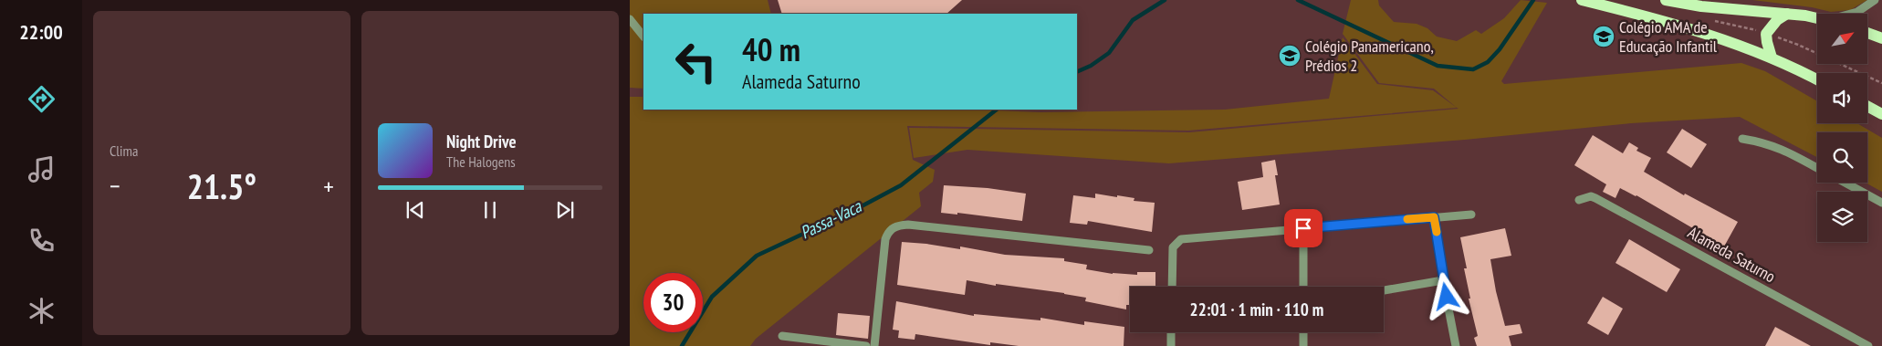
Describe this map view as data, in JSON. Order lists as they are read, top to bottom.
{
  "streets": {
    "street": ["Alameda Saturno"]
  },
  "water": ["Passa-Vaca"],
  "places": {
    "school or university": ["Colégio AMA de Educação Infantil", "Colégio Panamericano, Prédios 2"]
  },
  "north": "top right",
  "page": {
    "tabs": "22:00",
    "tile": "Clima",
    "turn": ["40 m", "Alameda Saturno"],
    "song": ["Night Drive", "The Halogens"],
    "heat": ["−", "21.5°", "+"],
    "limit": "30",
    "trip": "22:01 · 1 min · 110 m"
  }
}
